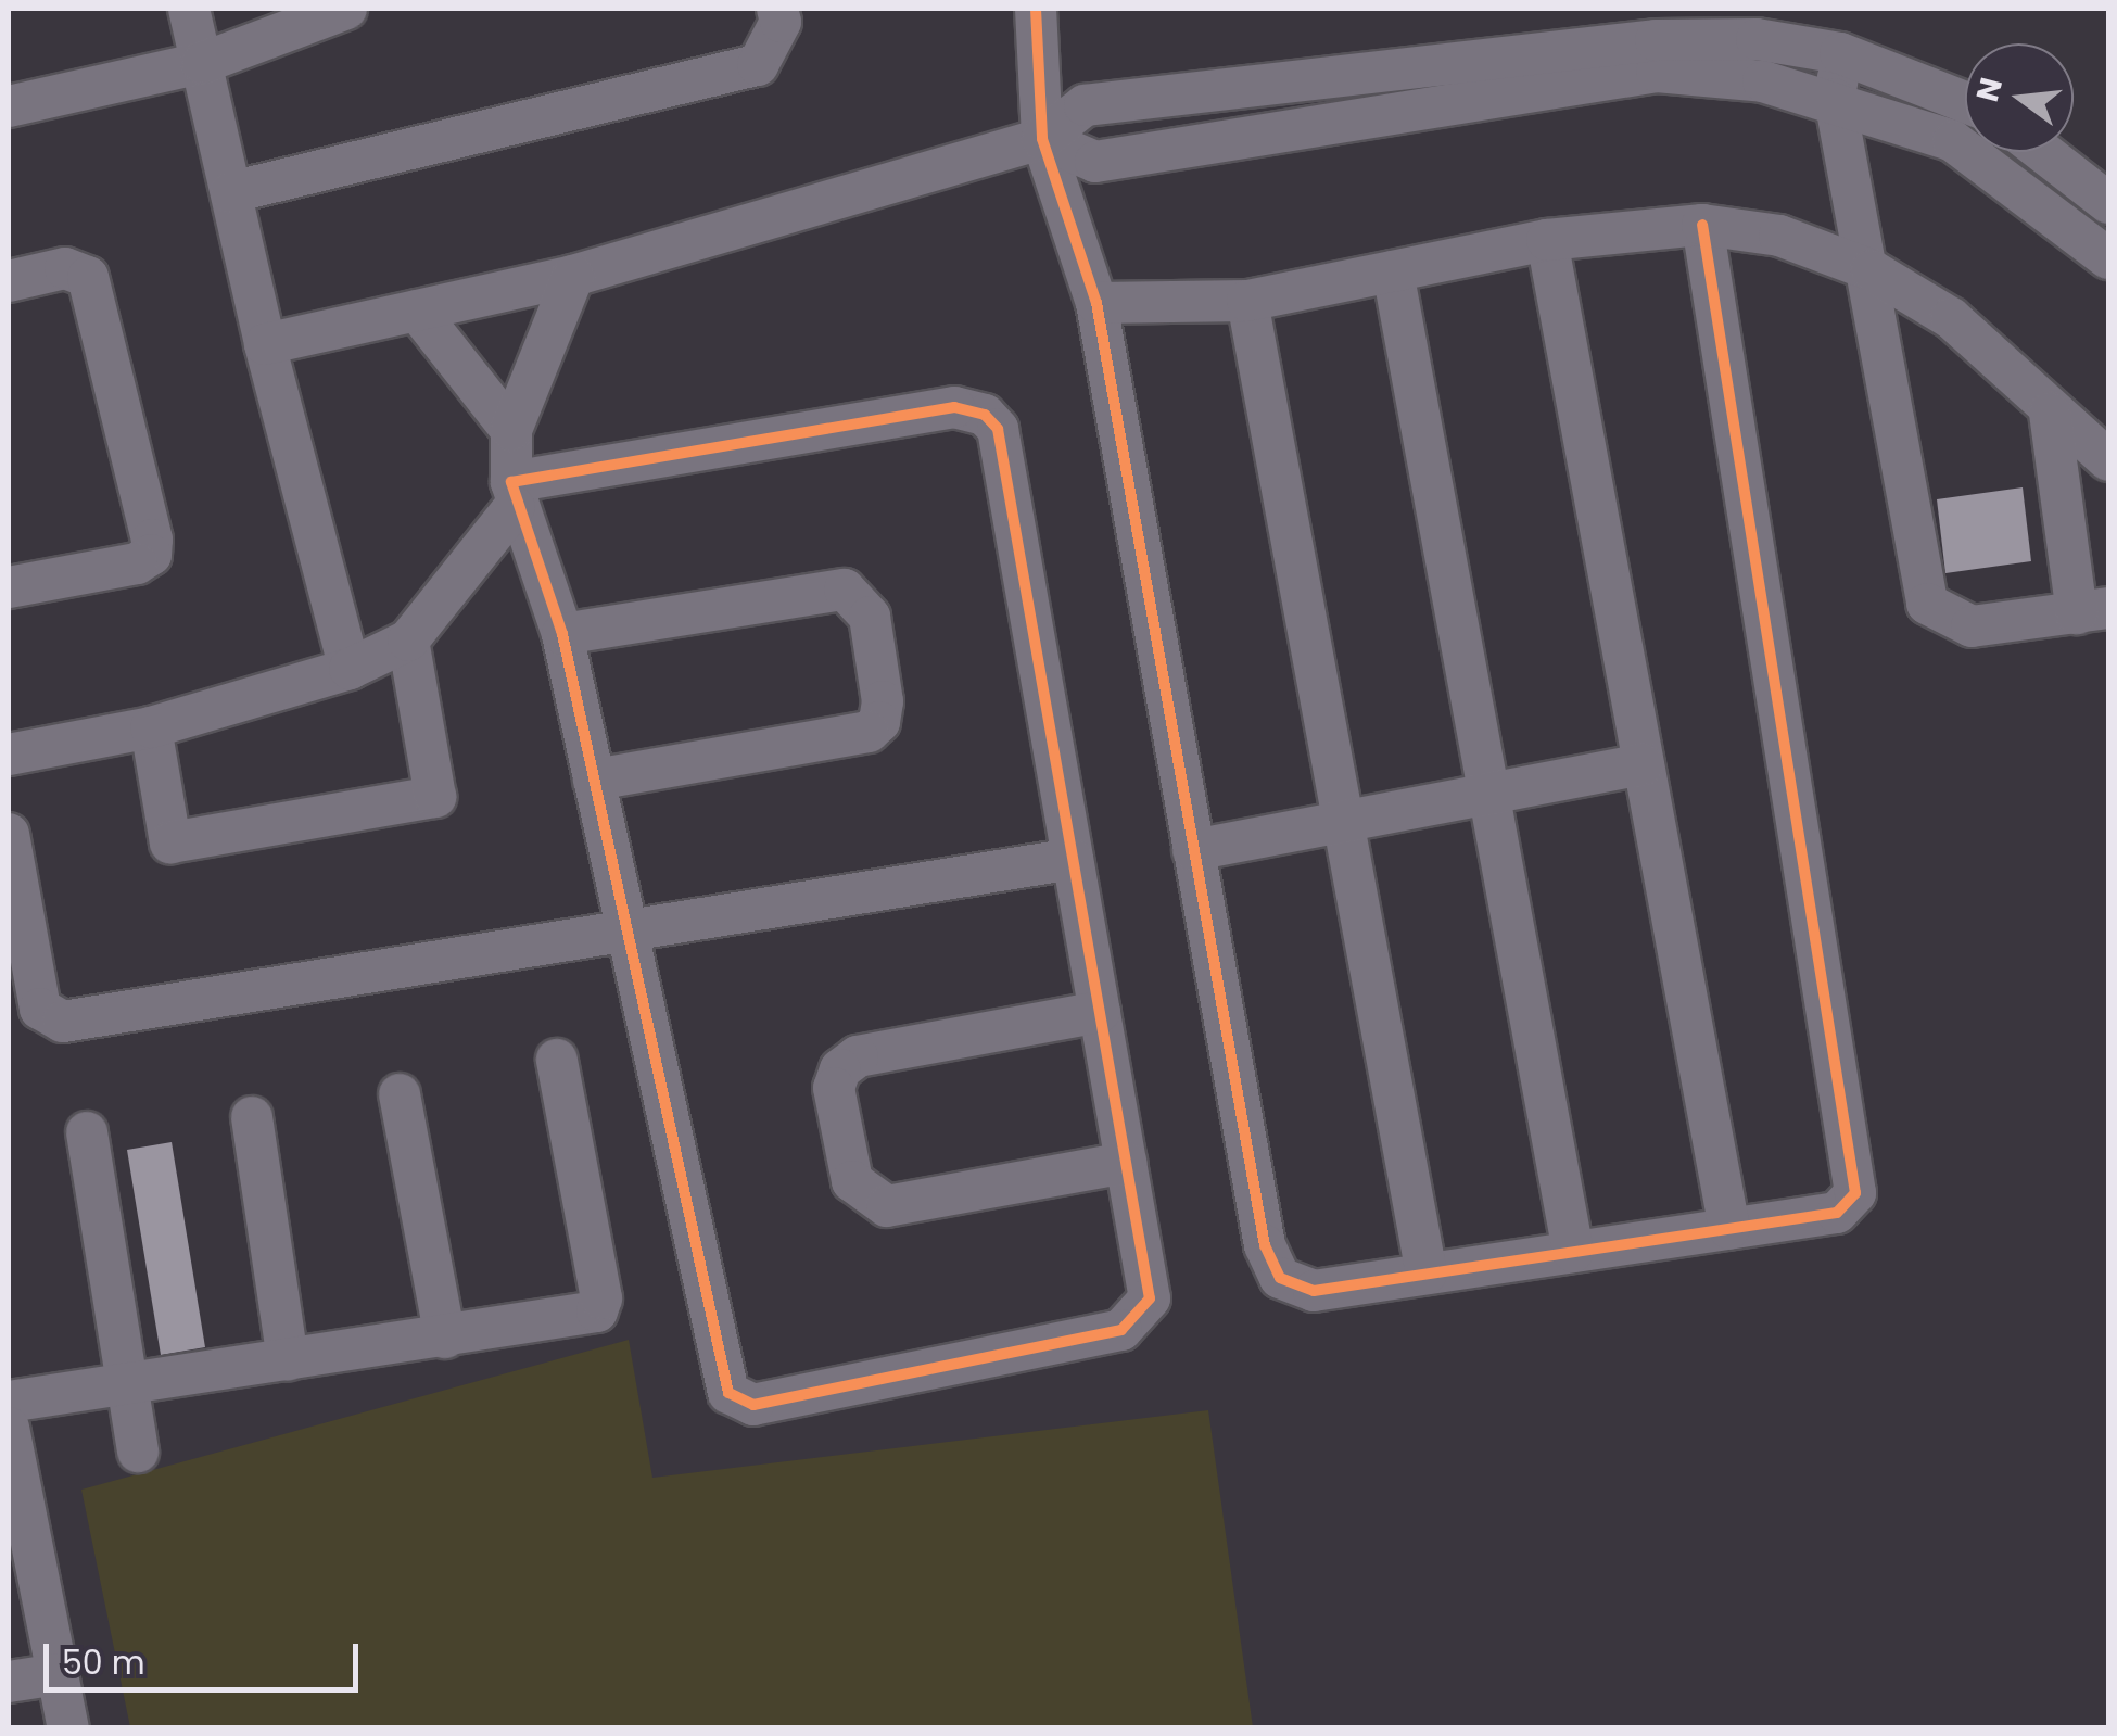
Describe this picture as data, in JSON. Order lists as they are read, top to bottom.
{
  "scale_bar": "50 m",
  "north": "left"
}
